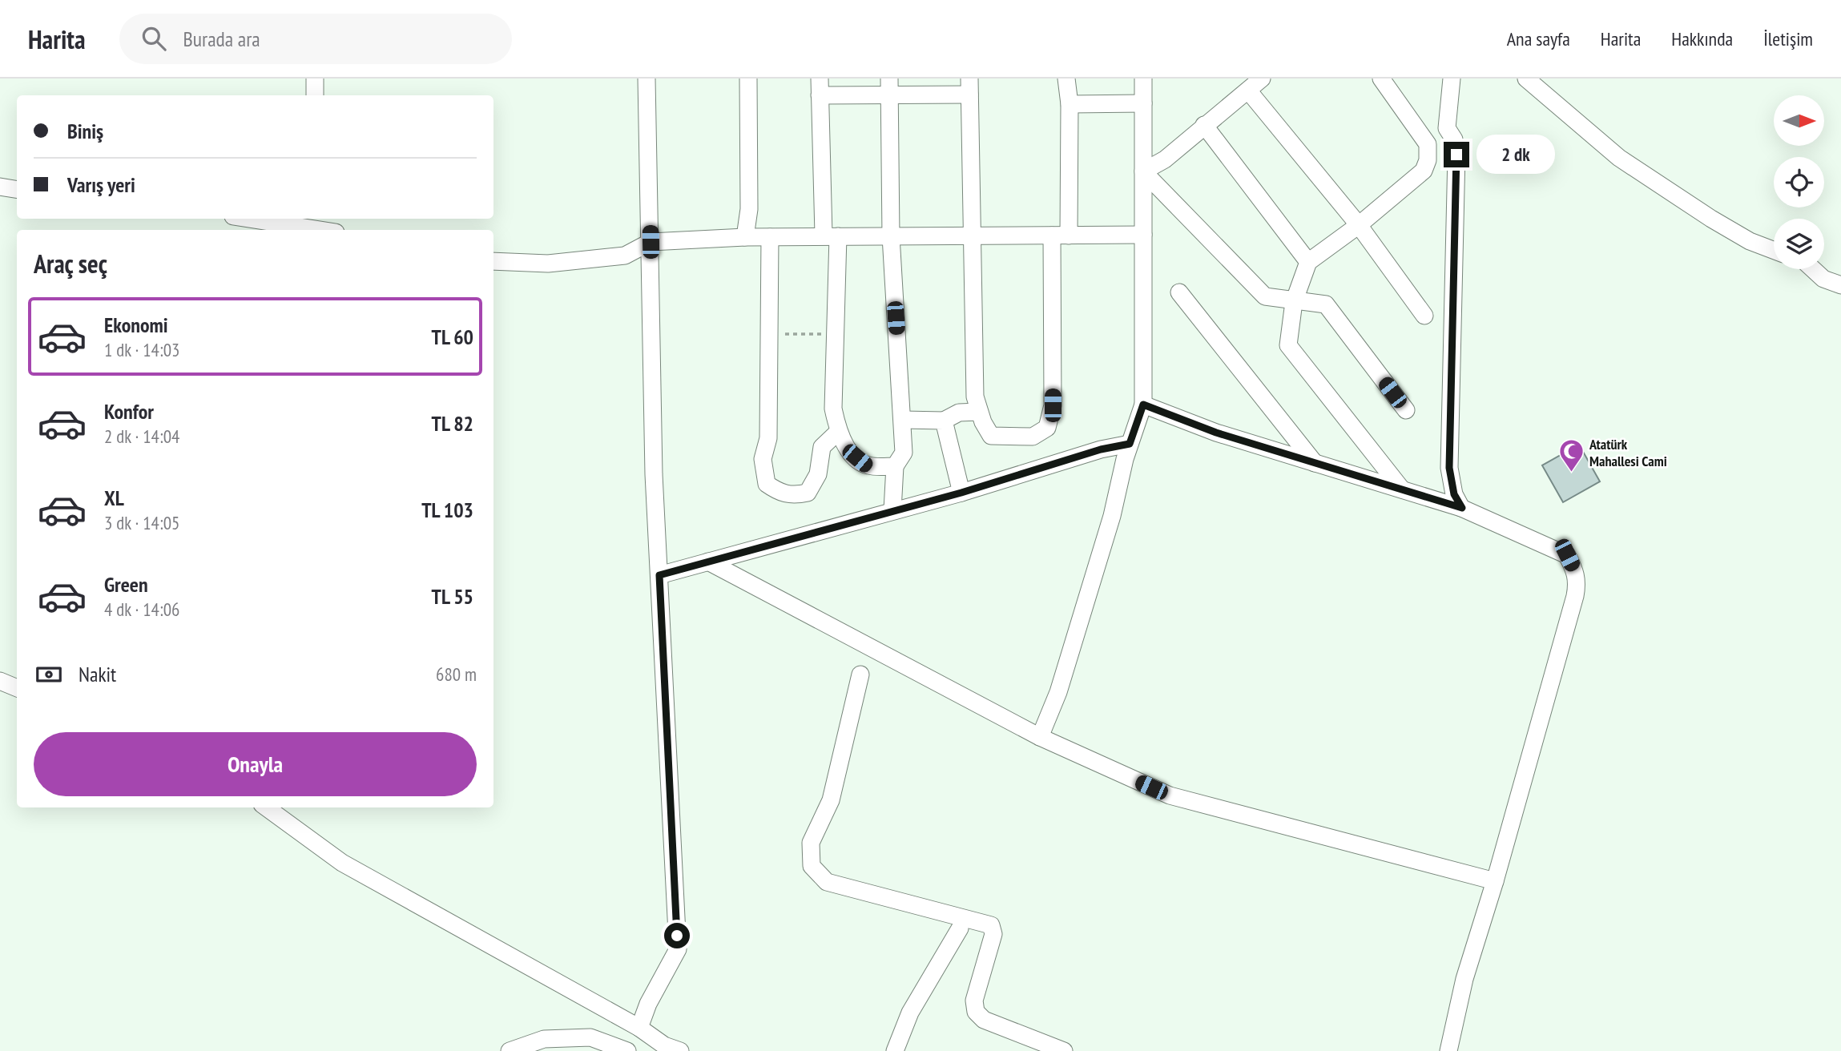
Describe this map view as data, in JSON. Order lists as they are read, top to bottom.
{
  "places": {
    "mosque": ["Atatürk Mahallesi Cami"]
  },
  "north": "right",
  "page": {
    "header": "Harita",
    "search": "Burada ara",
    "nav": [
      "Ana sayfa",
      "Harita",
      "Hakkında",
      "İletişim"
    ],
    "banner": ["Biniş", "Varış yeri"],
    "bubble": "2 dk",
    "heading": "Araç seç",
    "list": [
      {
        "name": "Ekonomi",
        "note": "1 dk · 14:03",
        "value": "TL 60"
      },
      {
        "name": "Konfor",
        "note": "2 dk · 14:04",
        "value": "TL 82"
      },
      {
        "name": "XL",
        "note": "3 dk · 14:05",
        "value": "TL 103"
      },
      {
        "name": "Green",
        "note": "4 dk · 14:06",
        "value": "TL 55"
      }
    ],
    "pay": ["Nakit", "680 m"],
    "buttons": "Onayla"
  }
}
